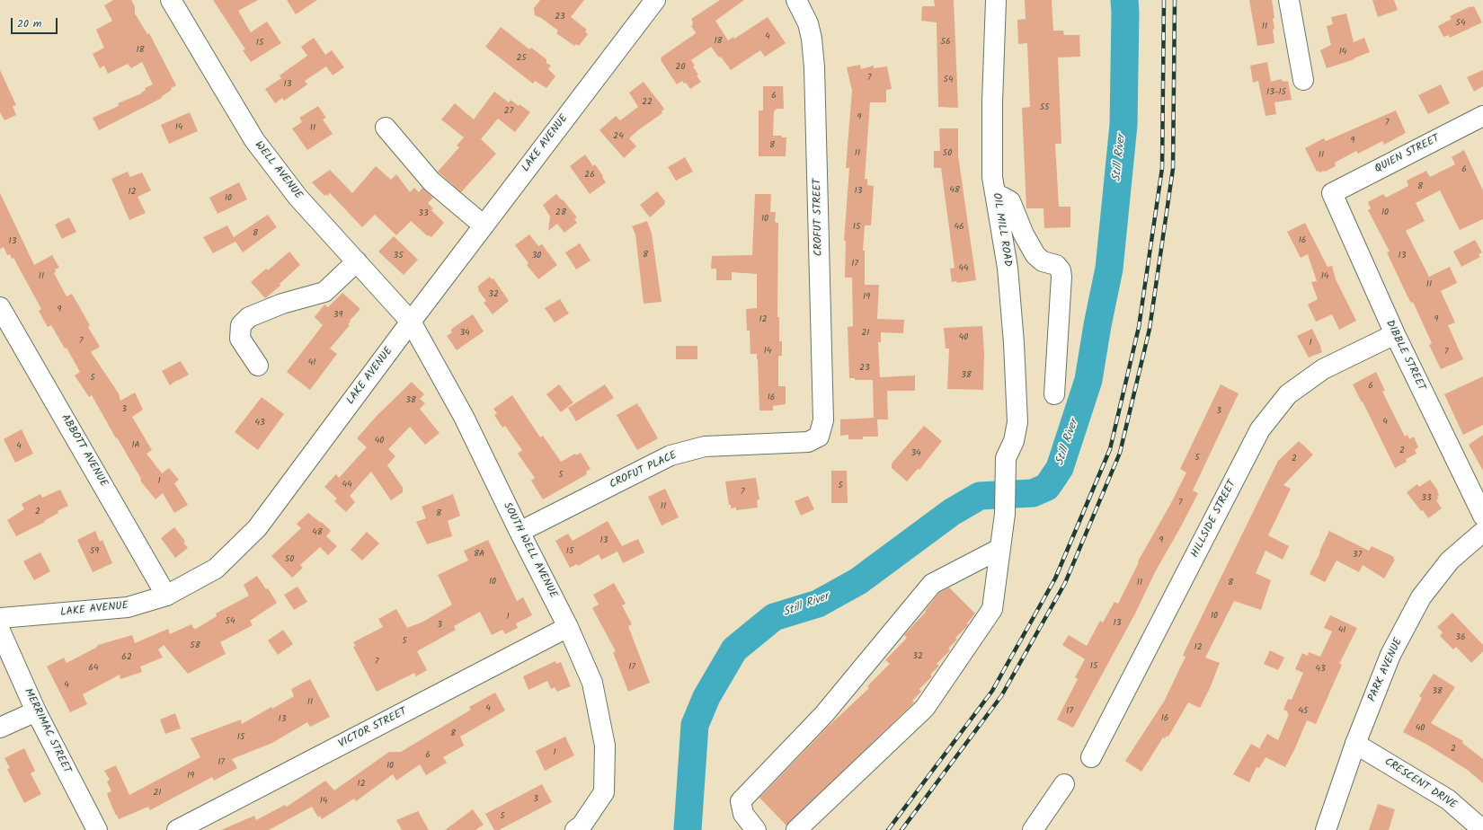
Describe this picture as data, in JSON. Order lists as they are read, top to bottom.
{
  "streets": {
    "street": [
      "LAKE AVENUE",
      "QUIEN STREET",
      "WELL AVENUE",
      "CROFUT STREET",
      "OIL MILL ROAD",
      "DIBBLE STREET",
      "ABBOTT AVENUE",
      "CROFUT PLACE",
      "HILLSIDE STREET",
      "SOUTH WELL AVENUE",
      "PARK AVENUE",
      "VICTOR STREET",
      "MERRIMAC STREET",
      "CRESCENT DRIVE"
    ]
  },
  "crossings": [
    ["LAKE AVENUE", "WELL AVENUE"],
    ["LAKE AVENUE", "ABBOTT AVENUE"],
    ["LAKE AVENUE", "SOUTH WELL AVENUE"],
    ["QUIEN STREET", "DIBBLE STREET"],
    ["WELL AVENUE", "SOUTH WELL AVENUE"],
    ["CROFUT STREET", "CROFUT PLACE"],
    ["DIBBLE STREET", "HILLSIDE STREET"],
    ["CROFUT PLACE", "SOUTH WELL AVENUE"],
    ["SOUTH WELL AVENUE", "VICTOR STREET"],
    ["PARK AVENUE", "CRESCENT DRIVE"]
  ],
  "water": ["Still River"],
  "house_numbers": [
    "23",
    "54",
    "11",
    "4",
    "18",
    "56",
    "15",
    "18",
    "14",
    "25",
    "20",
    "7",
    "54",
    "13",
    "13-15",
    "6",
    "22",
    "55",
    "27",
    "9",
    "7",
    "14",
    "11",
    "24",
    "9",
    "8",
    "11",
    "50",
    "11",
    "6",
    "26",
    "8",
    "48",
    "13",
    "12",
    "10",
    "28",
    "10",
    "33",
    "10",
    "15",
    "46",
    "8",
    "16",
    "13",
    "8",
    "35",
    "30",
    "13",
    "17",
    "44",
    "11",
    "14",
    "11",
    "32",
    "19",
    "9",
    "39",
    "12",
    "9",
    "34",
    "21",
    "40",
    "7",
    "1",
    "14",
    "7",
    "41",
    "23",
    "38",
    "5",
    "6",
    "16",
    "38",
    "3",
    "3",
    "4",
    "43",
    "40",
    "1A",
    "4",
    "2",
    "34",
    "5",
    "2",
    "5",
    "1",
    "44",
    "5",
    "7",
    "33",
    "7",
    "11",
    "2",
    "8",
    "48",
    "13",
    "9",
    "59",
    "15",
    "8A",
    "37",
    "50",
    "10",
    "11",
    "8",
    "10",
    "1",
    "54",
    "13",
    "3",
    "41",
    "36",
    "5",
    "58",
    "12",
    "32",
    "62",
    "7",
    "15",
    "17",
    "64",
    "43",
    "4",
    "38",
    "11",
    "4",
    "17",
    "45",
    "16",
    "13",
    "40",
    "8",
    "15",
    "2",
    "1",
    "6",
    "17",
    "10",
    "19",
    "12",
    "21",
    "3",
    "14",
    "5"
  ],
  "scale_bar": "20 m"
}
